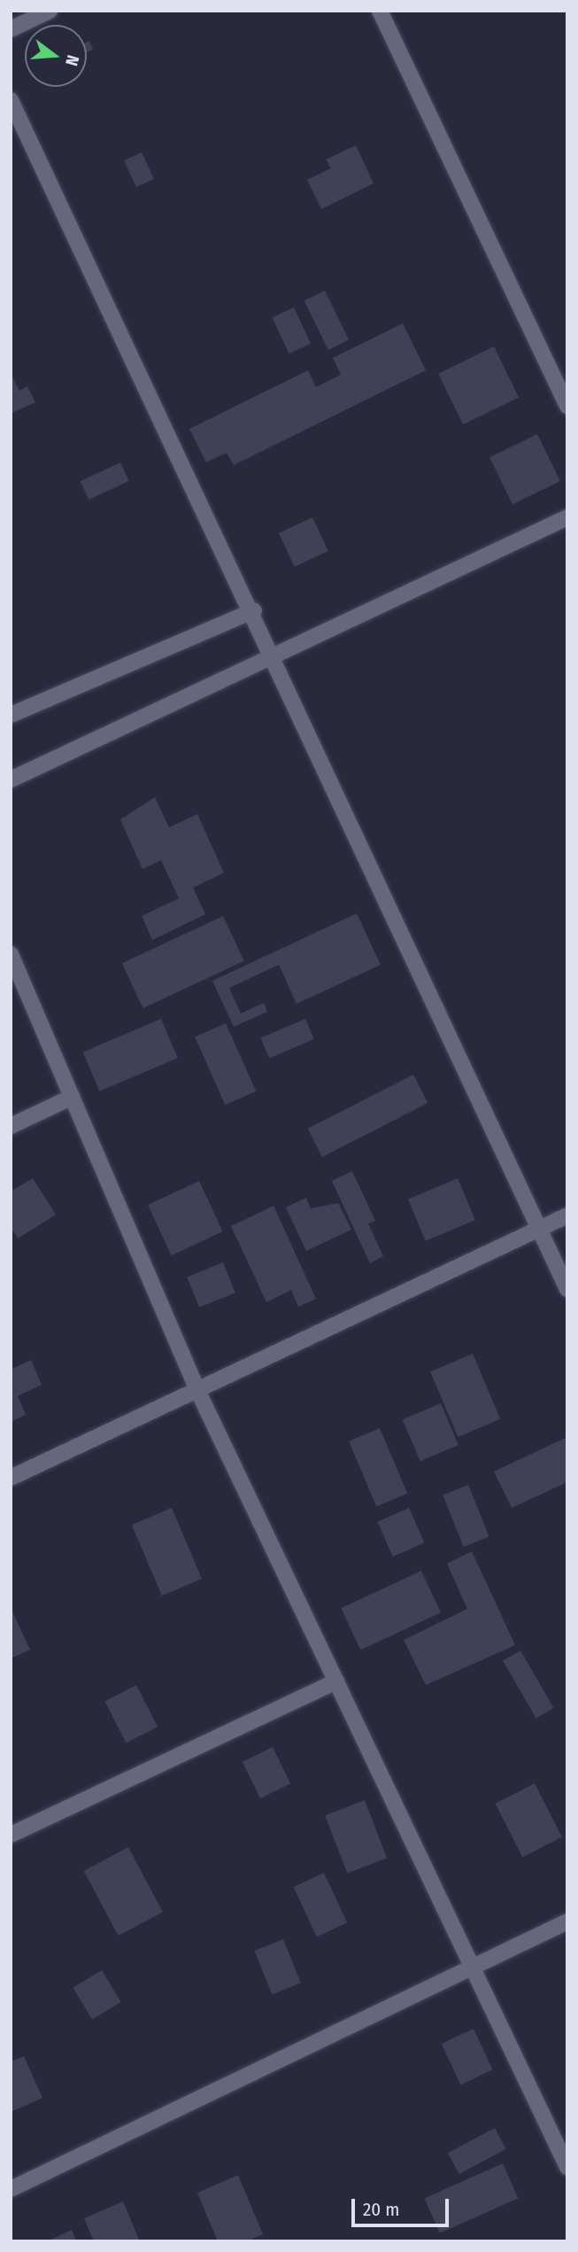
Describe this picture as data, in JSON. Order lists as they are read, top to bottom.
{
  "scale_bar": "20 m",
  "north": "right"
}
